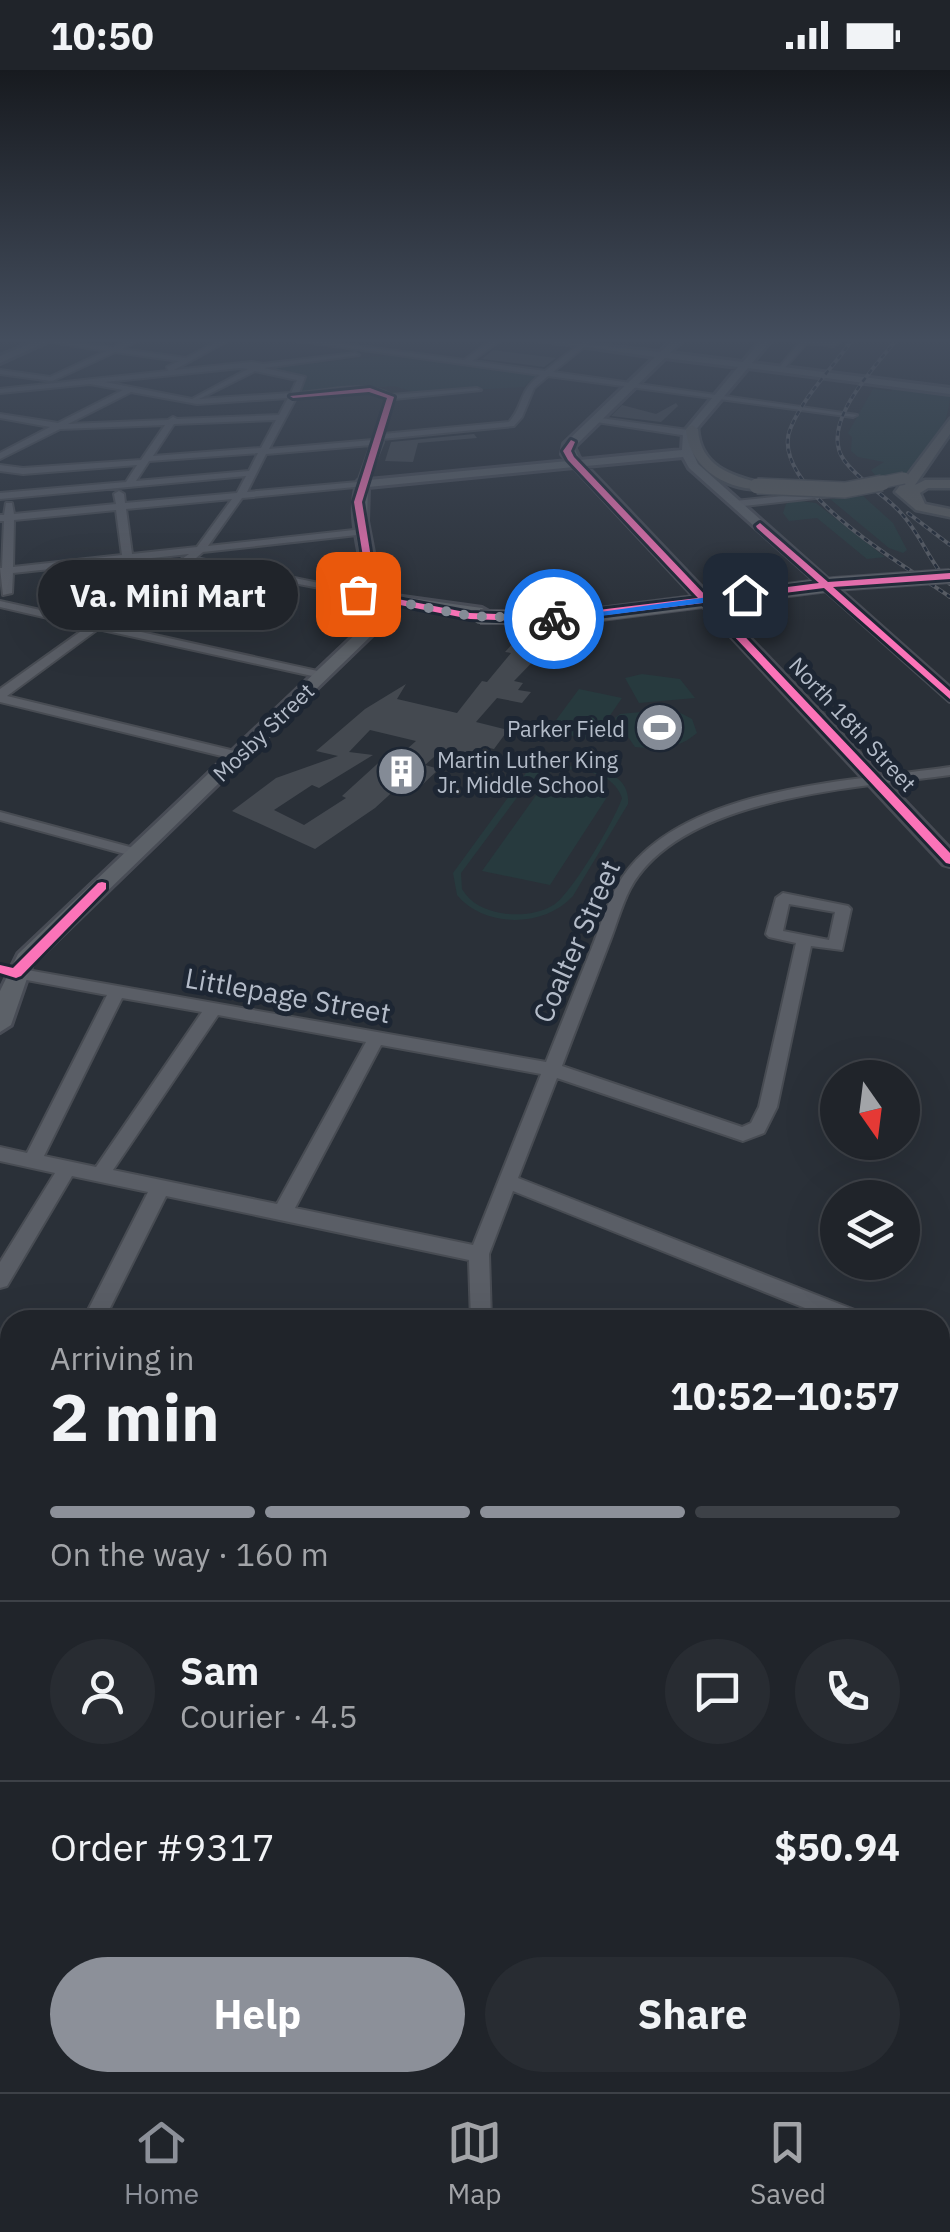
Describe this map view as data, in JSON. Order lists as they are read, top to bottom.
{
  "streets": {
    "main road": ["North 18th Street", "Mosby Street"],
    "street": ["Coalter Street", "Littlepage Street"]
  },
  "crossings": [
    ["North 18th Street", "Coalter Street"],
    ["Mosby Street", "Littlepage Street"],
    ["Coalter Street", "Littlepage Street"]
  ],
  "places": {
    "other": ["Va. Mini Mart"],
    "sports": ["Parker Field"],
    "building": ["Martin Luther King Jr. Middle School"]
  },
  "north": "bottom",
  "page": {
    "status": "10:50",
    "bubble": "Va. Mini Mart",
    "heading": ["2 min", "Arriving in", "10:52–10:57"],
    "panel": [
      "Sam",
      "Courier · 4.5",
      "Order #9317",
      "$50.94"
    ],
    "bar": "On the way · 160 m",
    "buttons": ["Help", "Share"],
    "tabs": ["Home", "Map", "Saved"]
  }
}
